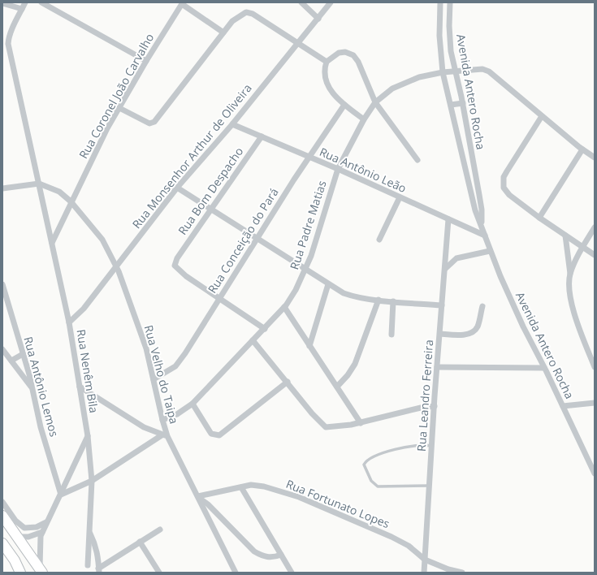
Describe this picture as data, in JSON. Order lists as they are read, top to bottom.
{
  "streets": {
    "street": [
      "Avenida Antero Rocha",
      "Rua Coronel João Carvalho",
      "Rua Monsenhor Arthur de Oliveira",
      "Rua Antônio Leão",
      "Rua Bom Despacho",
      "Rua Padre Matias",
      "Rua Conceição do Pará",
      "Rua Nenêm Bila",
      "Rua Velho do Taipa",
      "Rua Antônio Lemos",
      "Rua Leandro Ferreira",
      "Rua Fortunato Lopes"
    ]
  },
  "crossings": [
    ["Avenida Antero Rocha", "Rua Antônio Leão"],
    ["Avenida Antero Rocha", "Rua Padre Matias"],
    ["Rua Coronel João Carvalho", "Rua Nenêm Bila"],
    ["Rua Coronel João Carvalho", "Rua Velho do Taipa"],
    ["Rua Monsenhor Arthur de Oliveira", "Rua Antônio Leão"],
    ["Rua Monsenhor Arthur de Oliveira", "Rua Nenêm Bila"],
    ["Rua Monsenhor Arthur de Oliveira", "Rua Velho do Taipa"],
    ["Rua Antônio Leão", "Rua Bom Despacho"],
    ["Rua Antônio Leão", "Rua Padre Matias"],
    ["Rua Antônio Leão", "Rua Conceição do Pará"],
    ["Rua Antônio Leão", "Rua Leandro Ferreira"],
    ["Rua Bom Despacho", "Rua Conceição do Pará"],
    ["Rua Padre Matias", "Rua Velho do Taipa"],
    ["Rua Conceição do Pará", "Rua Velho do Taipa"],
    ["Rua Nenêm Bila", "Rua Velho do Taipa"],
    ["Rua Velho do Taipa", "Rua Fortunato Lopes"],
    ["Rua Leandro Ferreira", "Rua Fortunato Lopes"]
  ]
}
